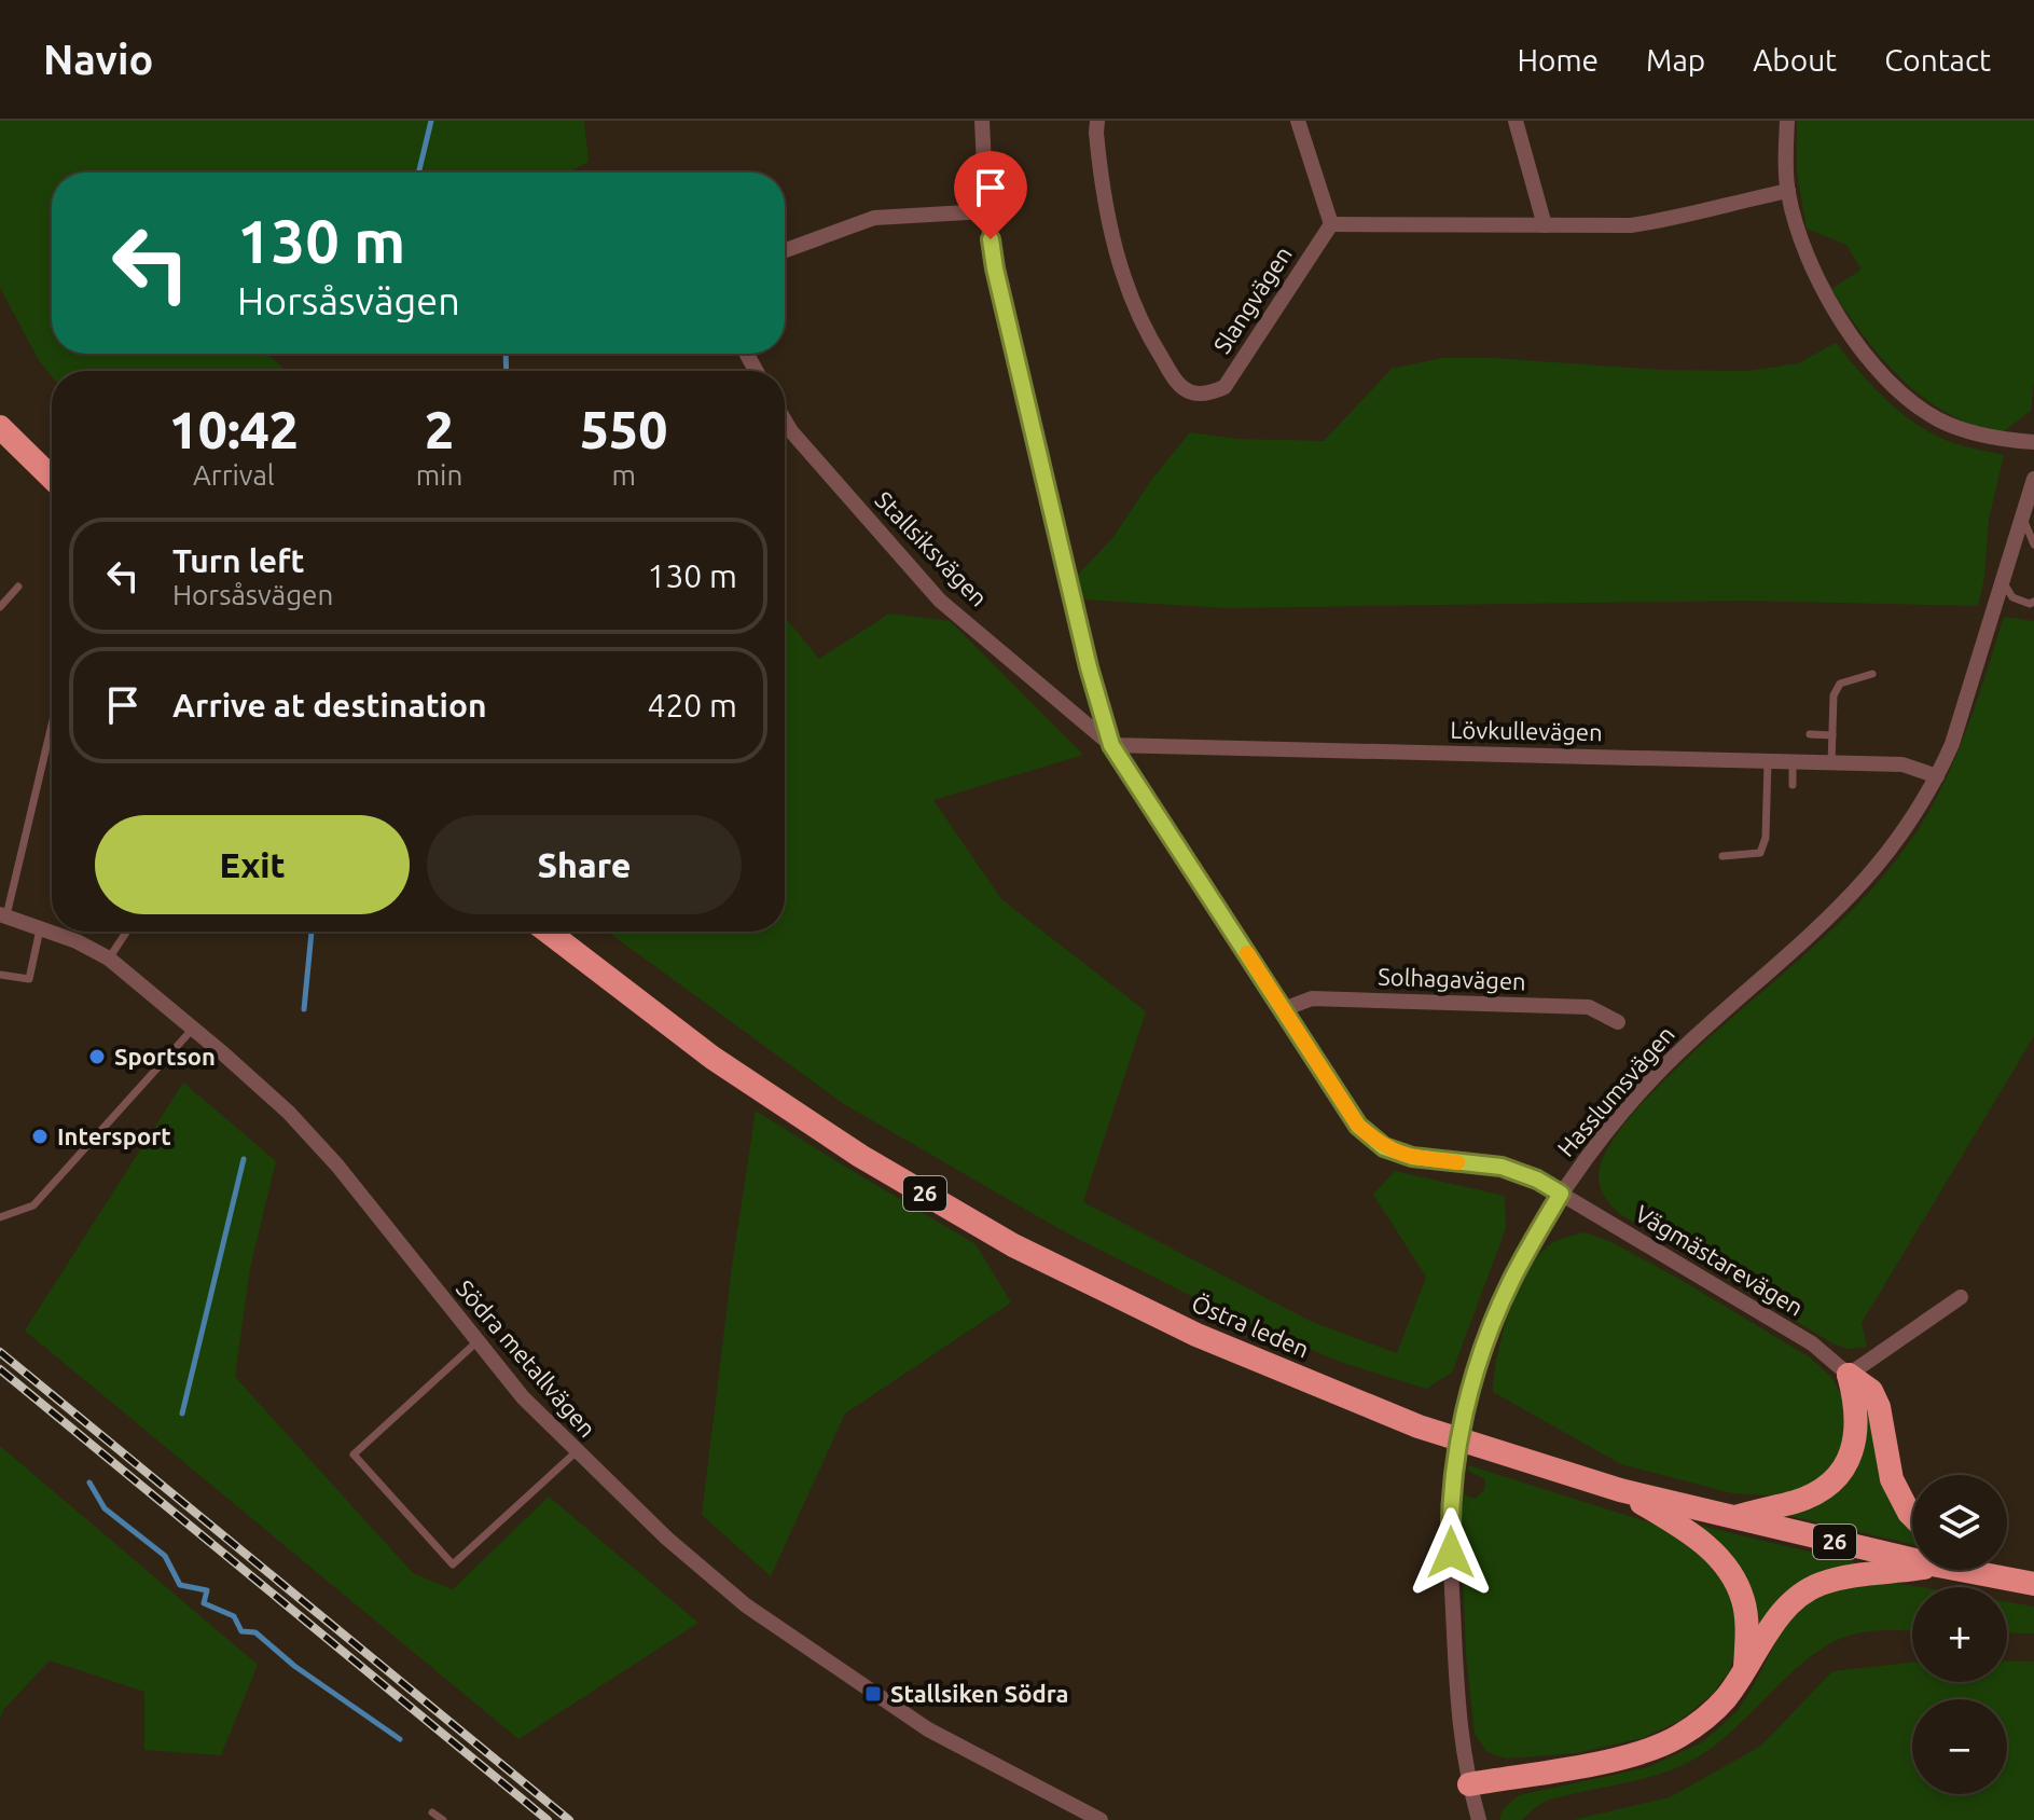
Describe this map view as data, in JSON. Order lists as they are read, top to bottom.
{
  "streets": {
    "highway": ["26", "Östra leden"],
    "street": [
      "Slangvägen",
      "Stallsiksvägen",
      "Lövkullevägen",
      "Solhagavägen",
      "Hasslumsvägen",
      "Vägmästarevägen",
      "Södra metallvägen"
    ]
  },
  "crossings": [
    ["Stallsiksvägen", "Lövkullevägen"],
    ["Stallsiksvägen", "Vägmästarevägen"],
    ["Lövkullevägen", "Hasslumsvägen"],
    ["Lövkullevägen", "Vägmästarevägen"],
    ["Solhagavägen", "Vägmästarevägen"],
    ["Hasslumsvägen", "Vägmästarevägen"]
  ],
  "places": {
    "other": ["Sportson", "Intersport"],
    "transit": ["Stallsiken Södra"]
  },
  "page": {
    "header": "Navio",
    "nav": [
      "Home",
      "Map",
      "About",
      "Contact"
    ],
    "turn": ["130 m", "Horsåsvägen"],
    "eta": [
      "10:42",
      "Arrival",
      "2",
      "min",
      "550",
      "m"
    ],
    "list": [
      {
        "name": "Turn left",
        "note": "Horsåsvägen",
        "value": "130 m"
      },
      {
        "name": "Arrive at destination",
        "value": "420 m"
      }
    ],
    "buttons": ["Exit", "Share"],
    "map_buttons": ["+", "−"]
  }
}
